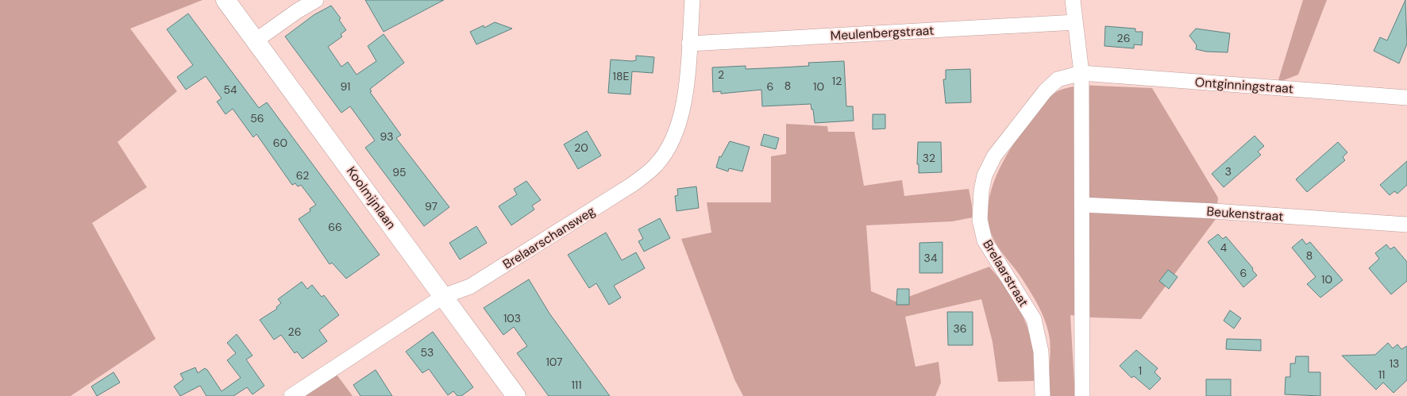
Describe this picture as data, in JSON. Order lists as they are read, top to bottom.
{
  "streets": {
    "street": [
      "Meulenbergstraat",
      "Ontginningstraat",
      "Koolmijnlaan",
      "Beukenstraat",
      "Brelaarschansweg",
      "Brelaarstraat"
    ]
  },
  "crossings": [
    ["Meulenbergstraat", "Brelaarschansweg"],
    ["Ontginningstraat", "Brelaarstraat"],
    ["Koolmijnlaan", "Brelaarschansweg"]
  ],
  "house_numbers": [
    "26",
    "2",
    "18E",
    "12",
    "8",
    "91",
    "6",
    "10",
    "54",
    "56",
    "93",
    "60",
    "20",
    "32",
    "3",
    "95",
    "62",
    "97",
    "66",
    "4",
    "8",
    "34",
    "6",
    "10",
    "103",
    "36",
    "26",
    "53",
    "107",
    "13",
    "1",
    "11",
    "111"
  ]
}
